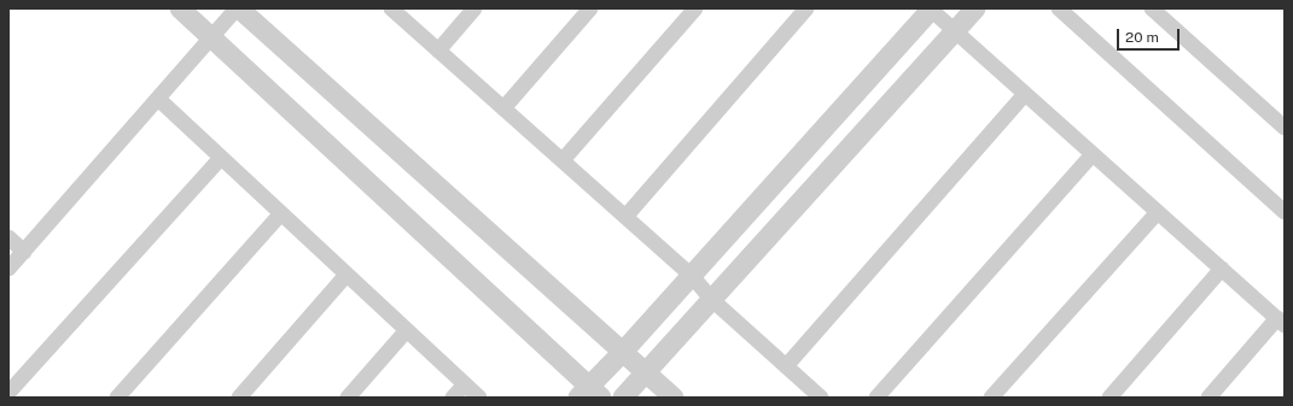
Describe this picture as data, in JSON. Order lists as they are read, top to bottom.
{
  "scale_bar": "20 m"
}
